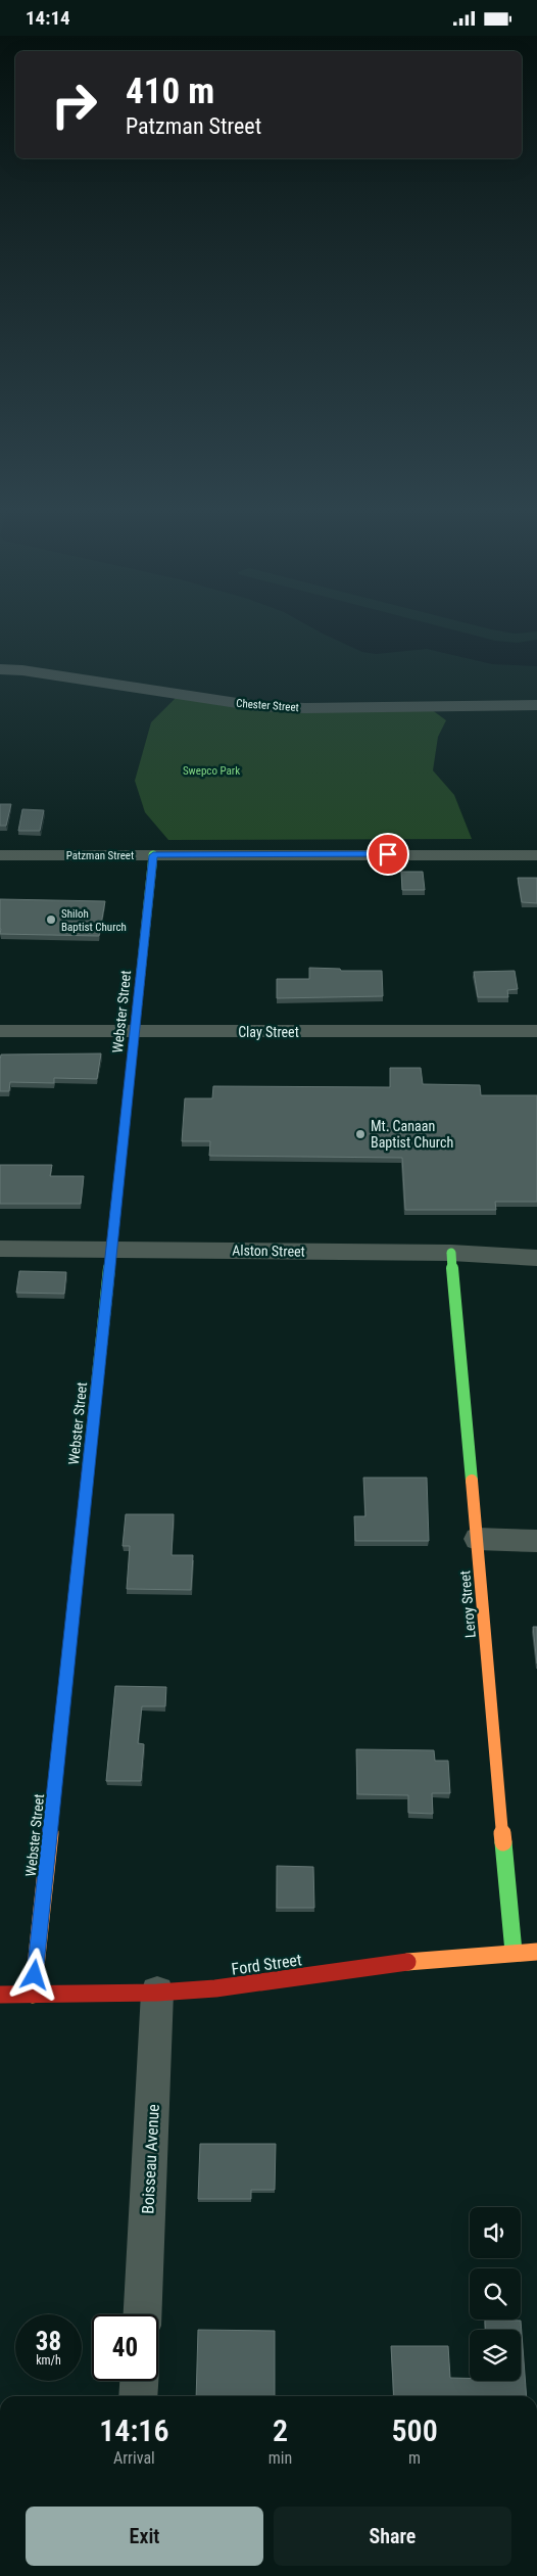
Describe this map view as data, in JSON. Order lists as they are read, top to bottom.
{
  "streets": {
    "street": [
      "Chester Street",
      "Patzman Street",
      "Webster Street",
      "Clay Street",
      "Alston Street",
      "Leroy Street",
      "Ford Street",
      "Boisseau Avenue"
    ]
  },
  "crossings": [
    ["Patzman Street", "Webster Street"],
    ["Webster Street", "Clay Street"],
    ["Webster Street", "Alston Street"],
    ["Webster Street", "Ford Street"],
    ["Alston Street", "Leroy Street"],
    ["Leroy Street", "Ford Street"],
    ["Ford Street", "Boisseau Avenue"]
  ],
  "parks": ["Swepco Park"],
  "places": ["Shiloh Baptist Church", "Mt. Canaan Baptist Church"],
  "page": {
    "status": "14:14",
    "turn": ["410 m", "Patzman Street"],
    "speed": "38 km/h",
    "limit": "40",
    "eta": [
      "14:16",
      "Arrival",
      "2",
      "min",
      "500",
      "m"
    ],
    "buttons": ["Exit", "Share"]
  }
}
